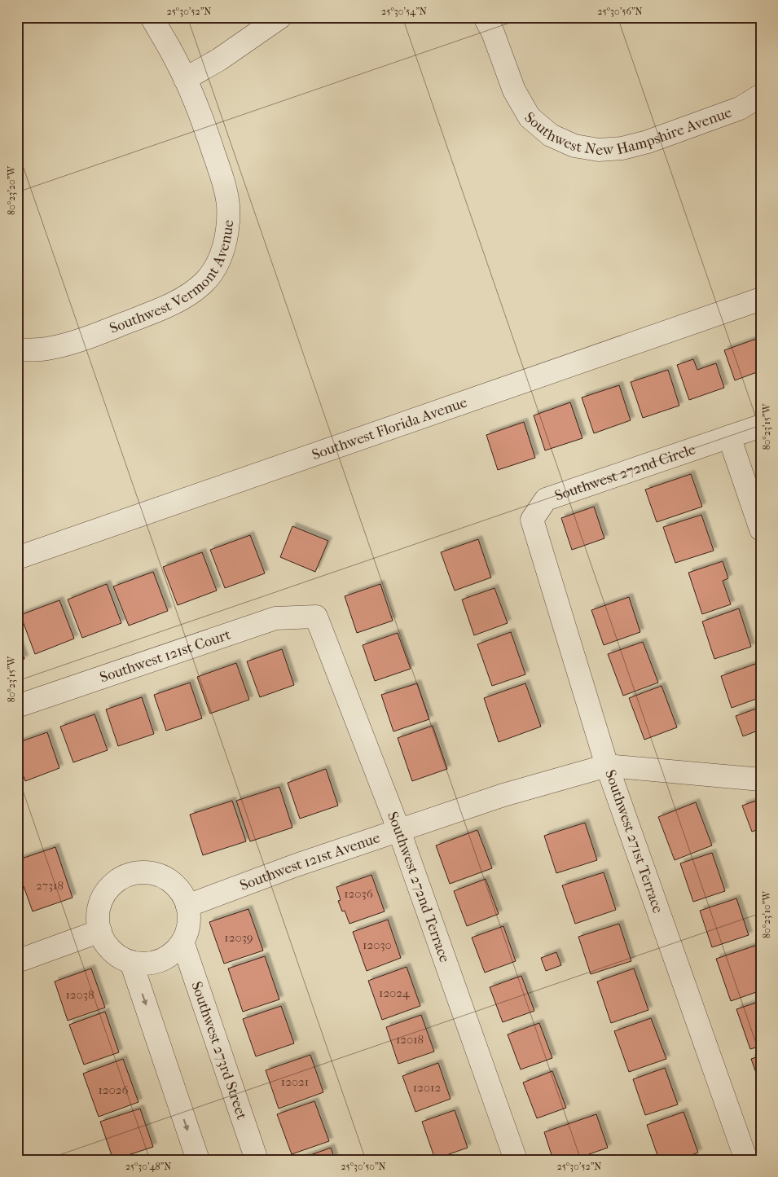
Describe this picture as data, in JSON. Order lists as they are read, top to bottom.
{
  "streets": {
    "street": [
      "Southwest New Hampshire Avenue",
      "Southwest Vermont Avenue",
      "Southwest Florida Avenue",
      "Southwest 272nd Circle",
      "Southwest 121st Court",
      "Southwest 271st Terrace",
      "Southwest 121st Avenue",
      "Southwest 272nd Terrace",
      "Southwest 273rd Street"
    ]
  },
  "crossings": [
    ["Southwest 272nd Circle", "Southwest 271st Terrace"],
    ["Southwest 121st Court", "Southwest 272nd Terrace"],
    ["Southwest 271st Terrace", "Southwest 121st Avenue"],
    ["Southwest 121st Avenue", "Southwest 272nd Terrace"],
    ["Southwest 121st Avenue", "Southwest 273rd Street"]
  ],
  "house_numbers": [
    "27318",
    "12036",
    "12039",
    "12030",
    "12024",
    "12038",
    "12018",
    "12021",
    "12012",
    "12026"
  ],
  "coordinates": [
    "25°30'52\"N",
    "25°30'54\"N",
    "25°30'56\"N",
    "80°23'20\"W",
    "80°23'15\"W",
    "80°23'10\"W",
    "25°30'48\"N",
    "25°30'50\"N"
  ]
}
